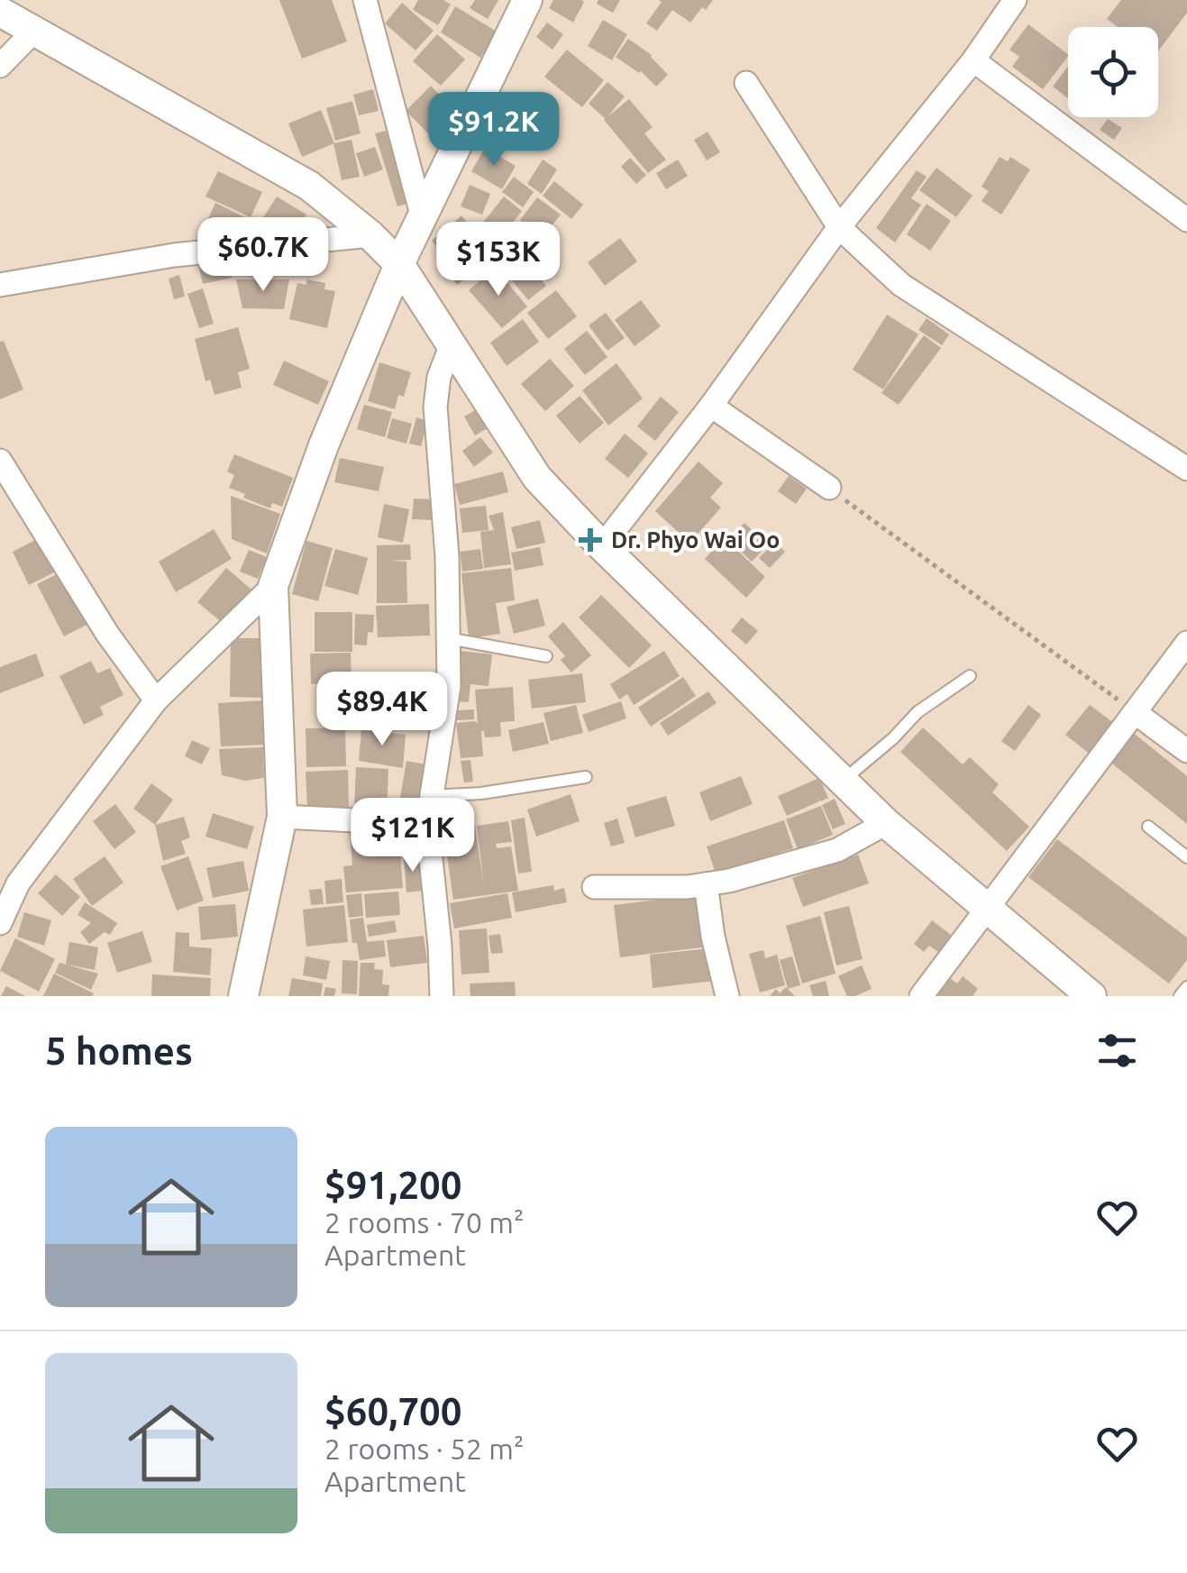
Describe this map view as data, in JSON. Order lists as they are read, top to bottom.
{
  "places": {
    "health": ["Dr. Phyo Wai Oo"]
  },
  "page": {
    "price": [
      "$91.2K",
      "$60.7K",
      "$153K",
      "$89.4K",
      "$121K"
    ],
    "heading": "5 homes",
    "list": [
      {
        "name": "$91,200",
        "note": "2 rooms · 70 m² · Apartment"
      },
      {
        "name": "$60,700",
        "note": "2 rooms · 52 m² · Apartment"
      }
    ]
  }
}
